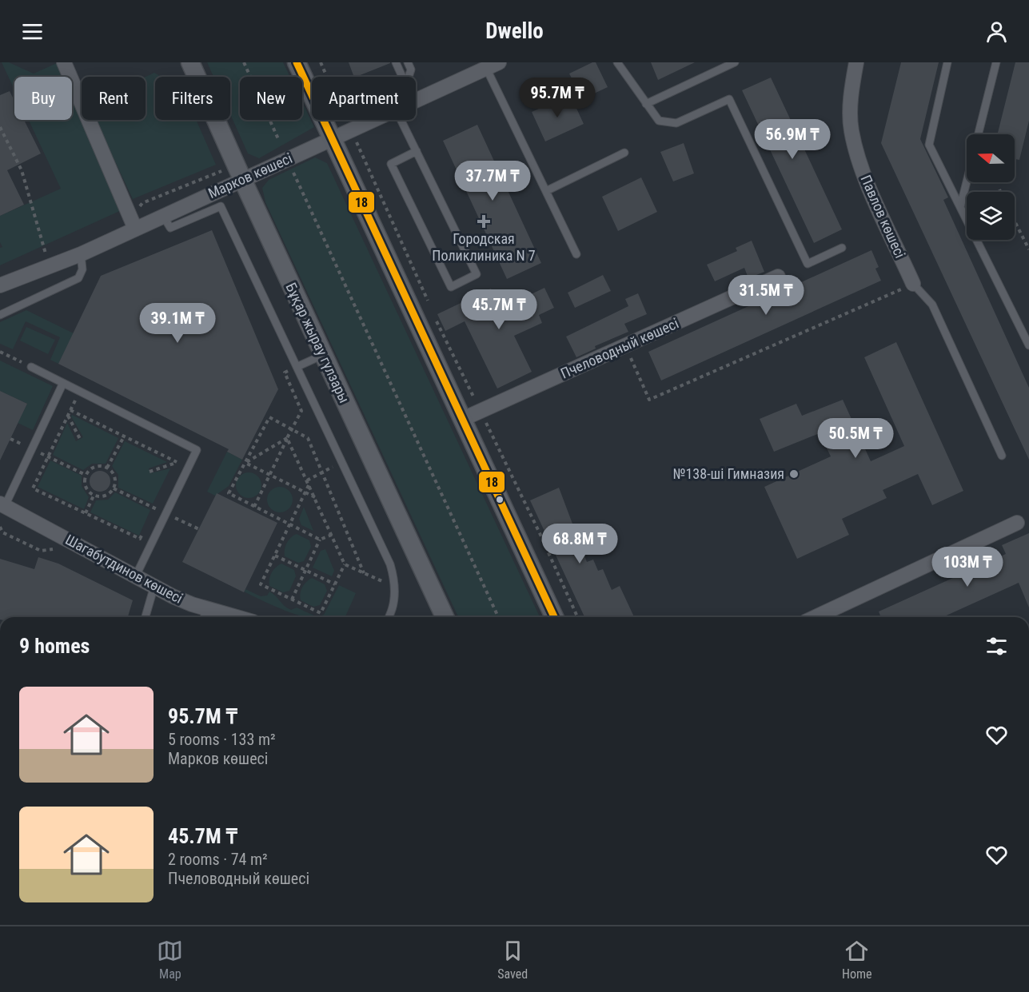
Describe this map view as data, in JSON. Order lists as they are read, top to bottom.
{
  "streets": {
    "street": [
      "Марков көшесі",
      "Павлов көшесі",
      "Бұқар жырау гүлзары",
      "Пчеловодный көшесі",
      "Шагабутдинов көшесі"
    ]
  },
  "crossings": [
    ["Марков көшесі", "Бұқар жырау гүлзары"]
  ],
  "places": {
    "health": ["Городская Поликлиника N 7"],
    "other": ["№138-ші Гимназия"]
  },
  "lines": ["transit line 18"],
  "north": "left",
  "page": {
    "header": "Dwello",
    "chip": [
      "Buy",
      "Rent",
      "Filters",
      "New",
      "Apartment"
    ],
    "price": [
      "95.7M ₸",
      "56.9M ₸",
      "37.7M ₸",
      "31.5M ₸",
      "45.7M ₸",
      "39.1M ₸",
      "50.5M ₸",
      "68.8M ₸",
      "103M ₸"
    ],
    "heading": "9 homes",
    "list": [
      {
        "name": "95.7M ₸",
        "note": "5 rooms · 133 m² · Марков көшесі"
      },
      {
        "name": "45.7M ₸",
        "note": "2 rooms · 74 m² · Пчеловодный көшесі"
      }
    ],
    "tabs": ["Map", "Saved", "Home"]
  }
}
